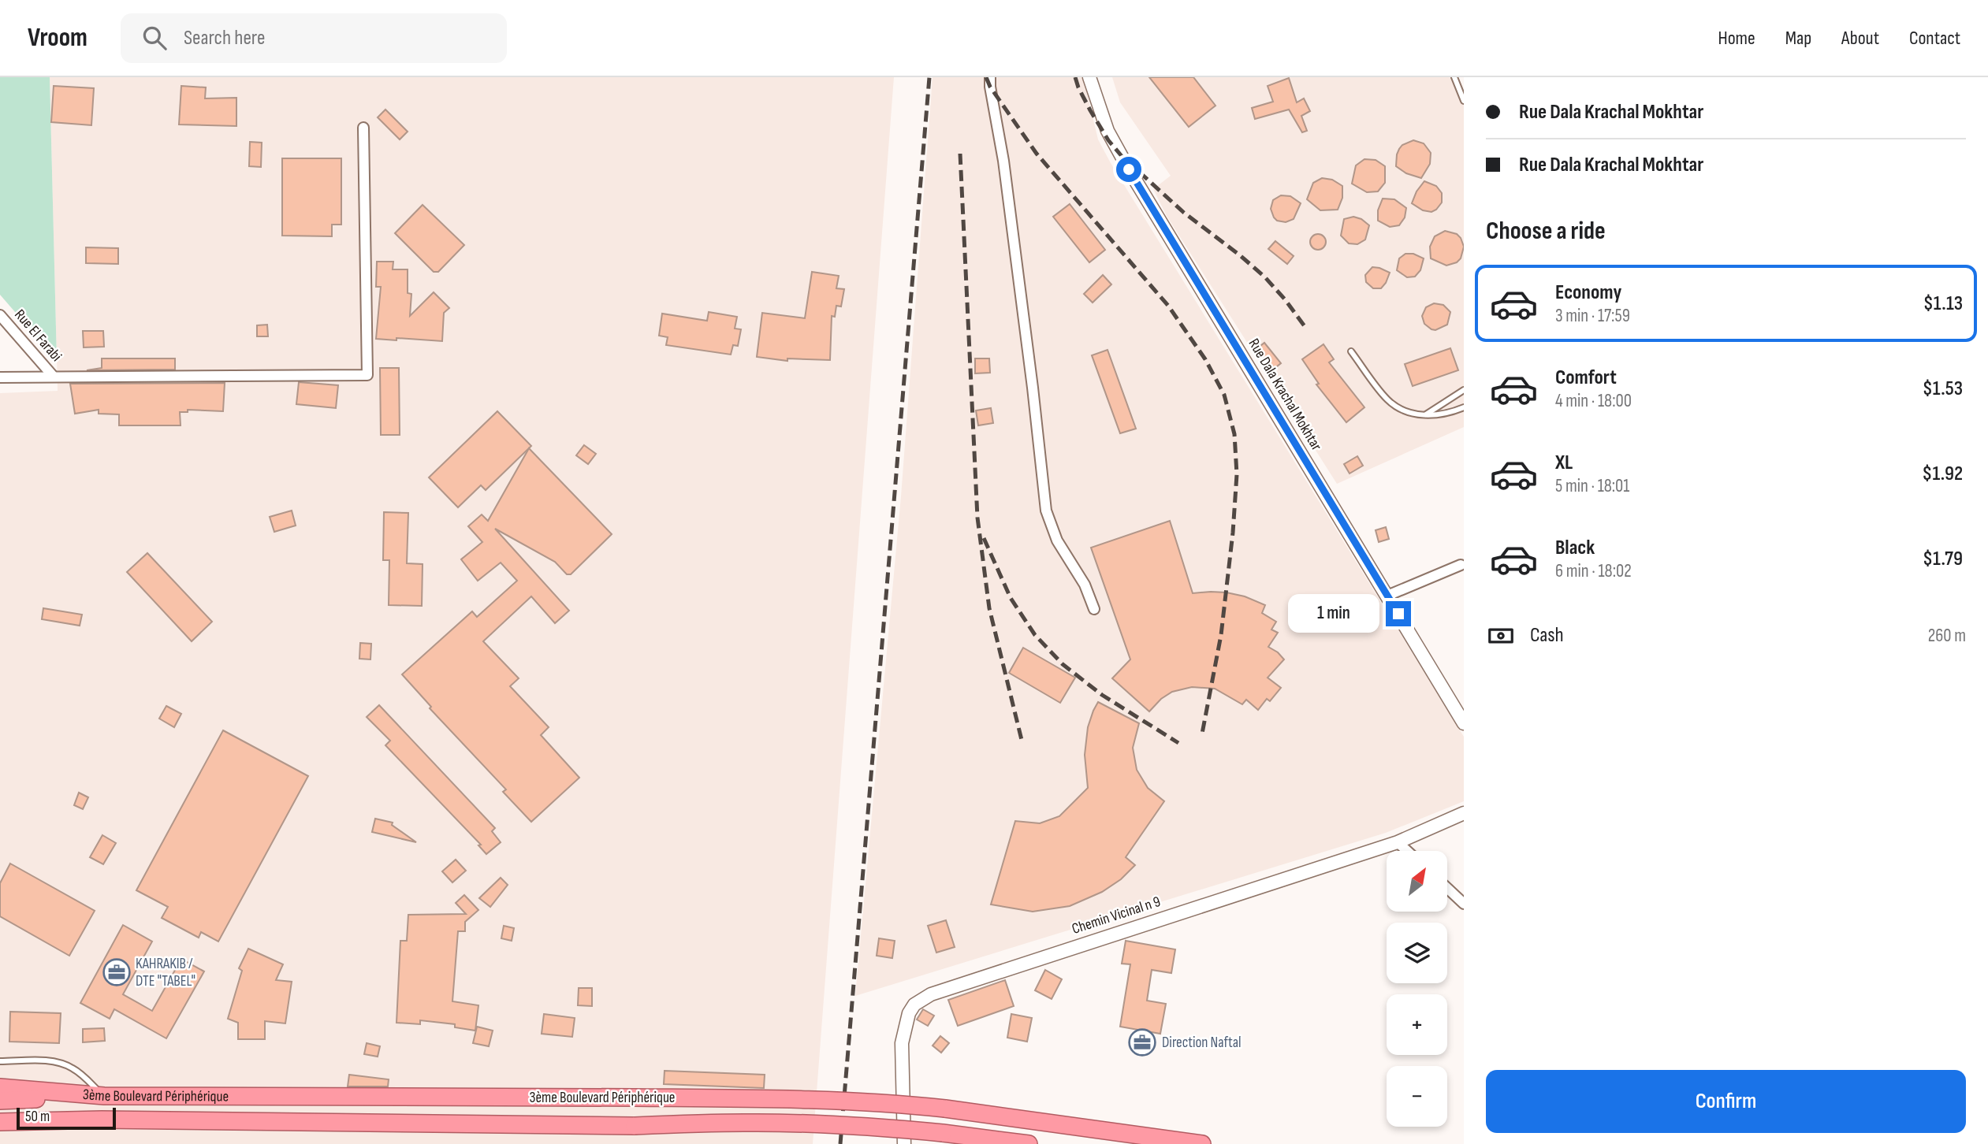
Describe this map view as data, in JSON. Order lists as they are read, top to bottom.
{
  "streets": {
    "highway": ["3ème Boulevard Périphérique"],
    "street": ["Rue El Farabi", "Rue Dala Krachal Mokhtar", "Chemin Vicinal n 9"]
  },
  "places": {
    "office": ["KAHRAKIB / DTE \"TABEL\"", "Direction Naftal"]
  },
  "scale_bar": "50 m",
  "north": "top right",
  "page": {
    "header": "Vroom",
    "search": "Search here",
    "nav": [
      "Home",
      "Map",
      "About",
      "Contact"
    ],
    "banner": ["Rue Dala Krachal Mokhtar", "Rue Dala Krachal Mokhtar"],
    "heading": "Choose a ride",
    "list": [
      {
        "name": "Economy",
        "note": "3 min · 17:59",
        "value": "$1.13"
      },
      {
        "name": "Comfort",
        "note": "4 min · 18:00",
        "value": "$1.53"
      },
      {
        "name": "XL",
        "note": "5 min · 18:01",
        "value": "$1.92"
      },
      {
        "name": "Black",
        "note": "6 min · 18:02",
        "value": "$1.79"
      }
    ],
    "bubble": "1 min",
    "pay": ["Cash", "260 m"],
    "map_buttons": ["+", "−"],
    "buttons": "Confirm",
    "scale": "50 m"
  }
}
